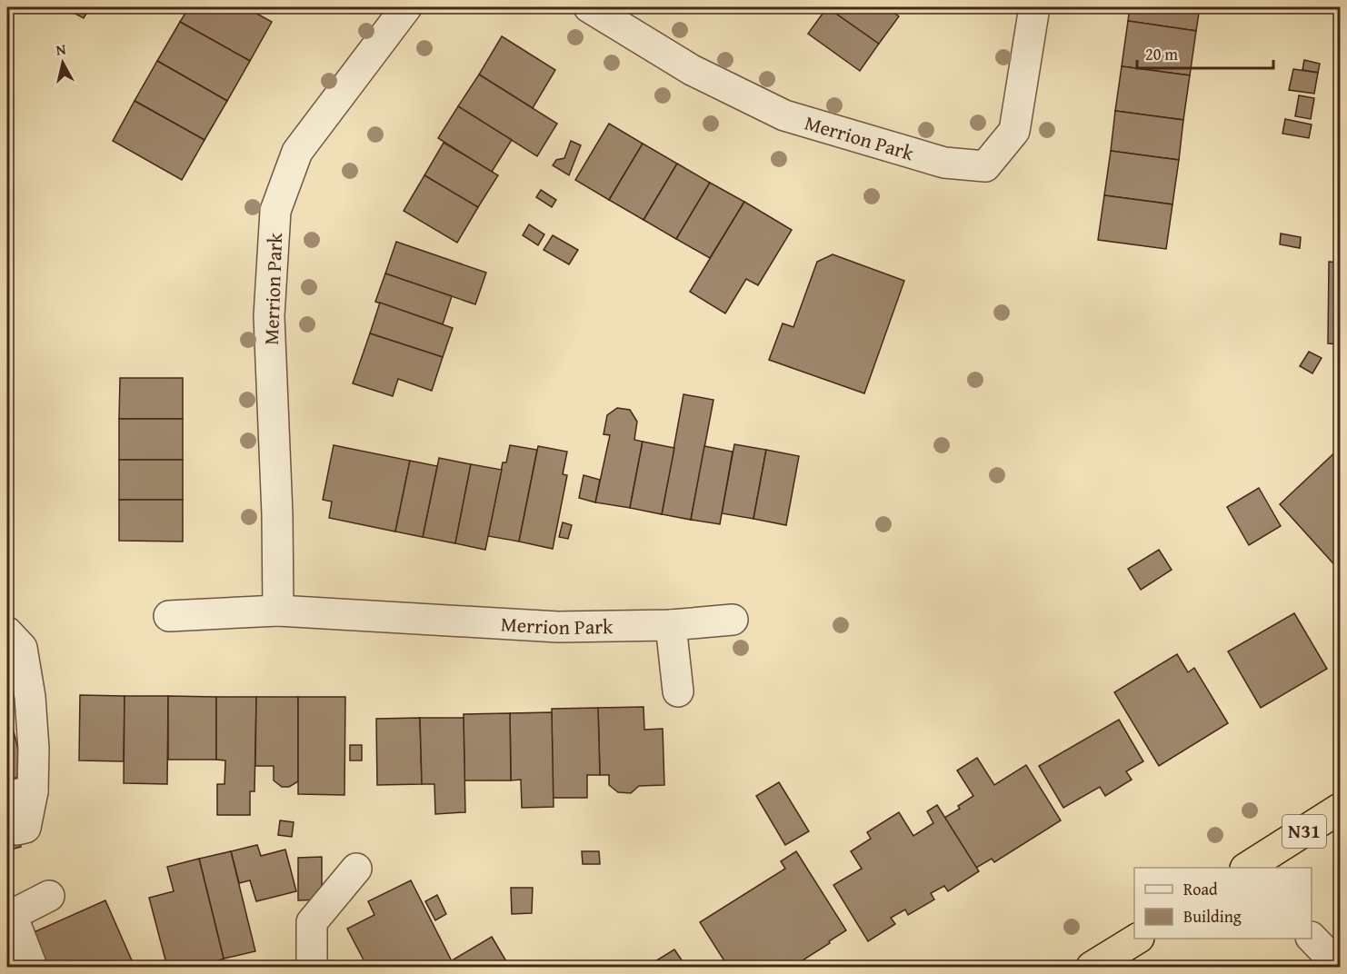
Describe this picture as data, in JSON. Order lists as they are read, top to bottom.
{
  "streets": {
    "highway": ["N31"],
    "street": ["Merrion Park"]
  },
  "legend": ["Road", "Building"],
  "scale_bar": "20 m",
  "north": "top"
}
